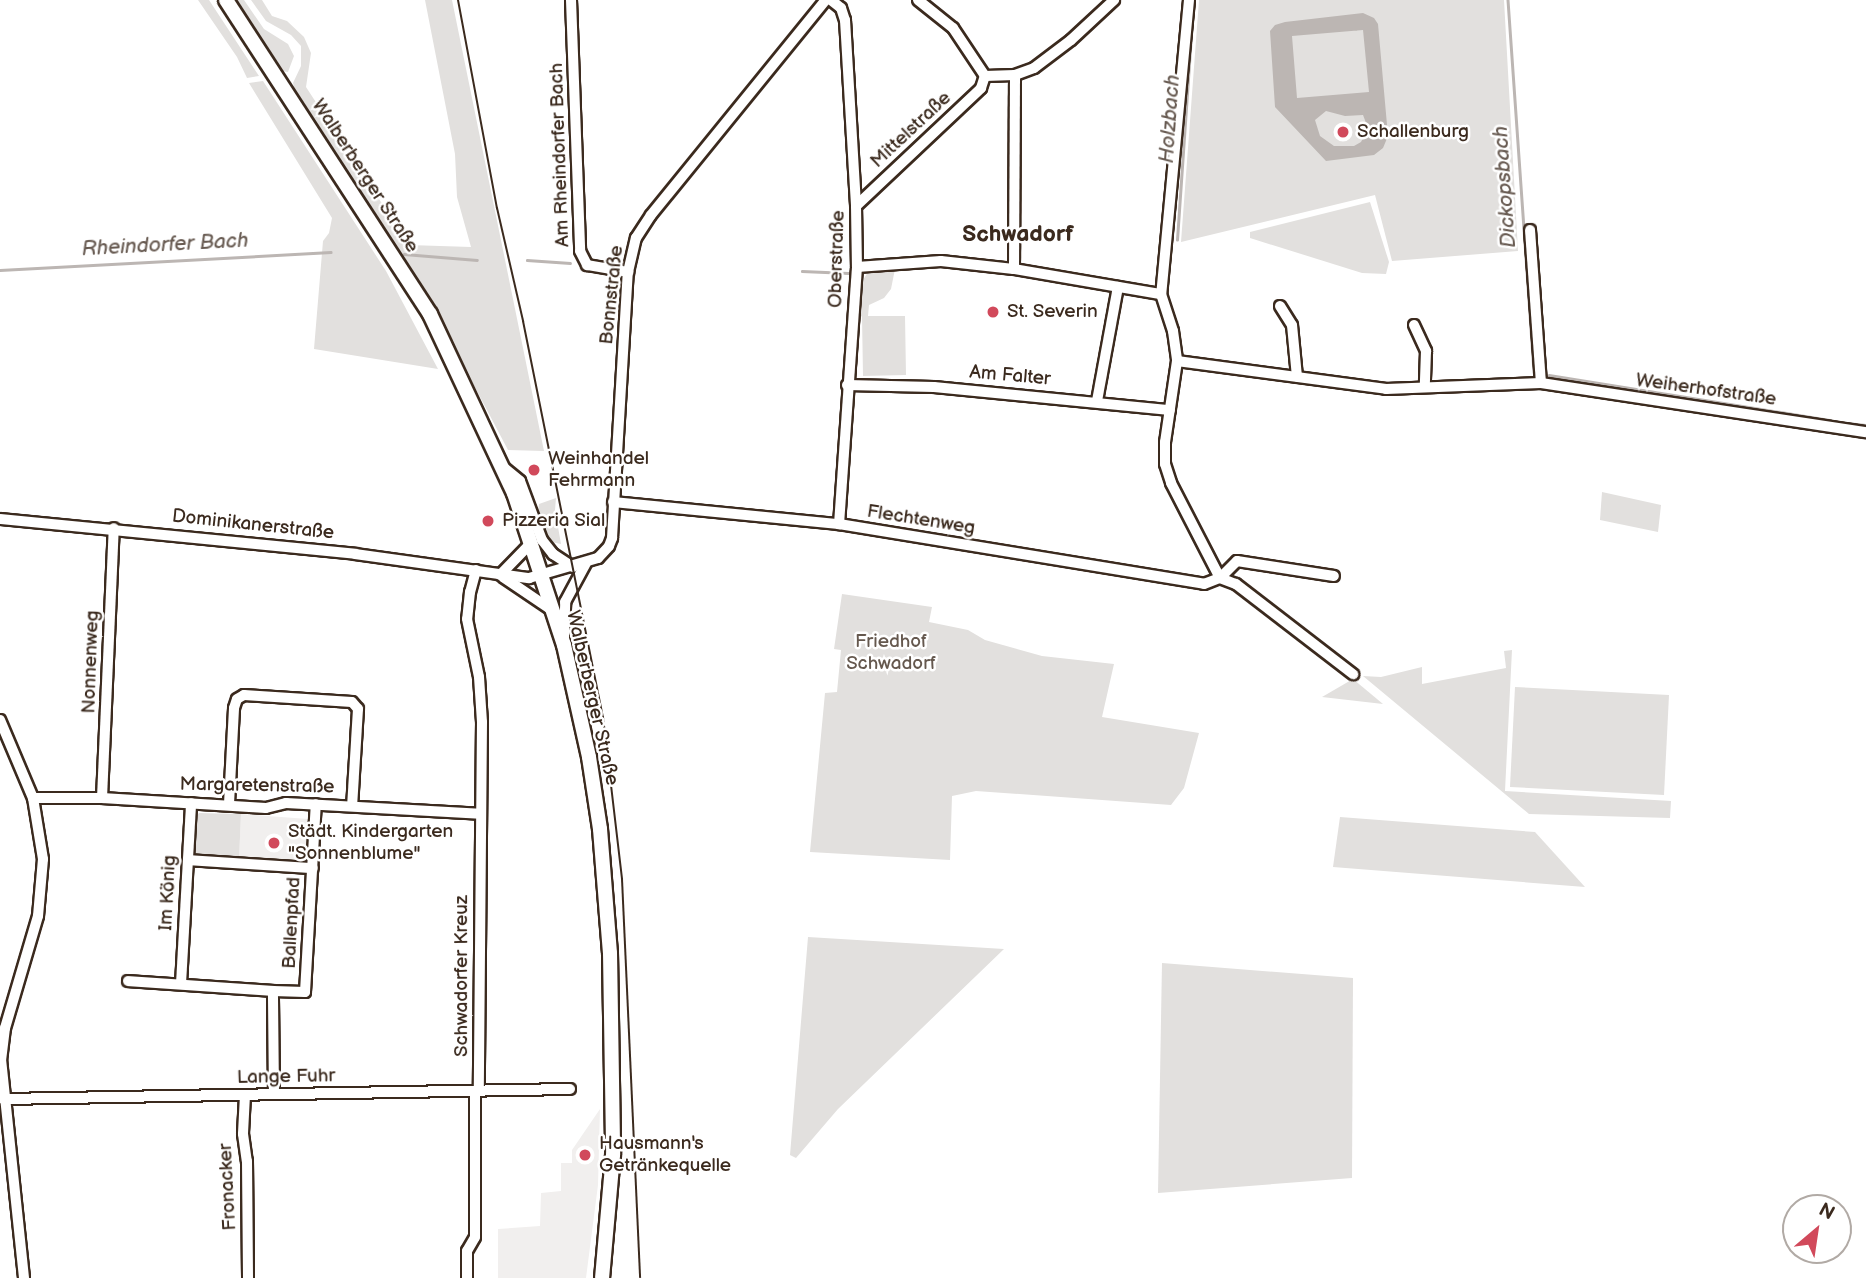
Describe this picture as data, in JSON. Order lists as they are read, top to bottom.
{
  "streets": {
    "main road": ["Walberberger Straße"],
    "street": [
      "Mittelstraße",
      "Am Rheindorfer Bach",
      "Oberstraße",
      "Bonnstraße",
      "Am Falter",
      "Weiherhofstraße",
      "Flechtenweg",
      "Dominikanerstraße",
      "Nonnenweg",
      "Margaretenstraße",
      "Im König",
      "Ballenpfad",
      "Schwadorfer Kreuz",
      "Lange Fuhr",
      "Fronacker"
    ]
  },
  "crossings": [
    ["Mittelstraße", "Oberstraße"],
    ["Am Rheindorfer Bach", "Bonnstraße"],
    ["Walberberger Straße", "Bonnstraße"],
    ["Walberberger Straße", "Dominikanerstraße"],
    ["Oberstraße", "Bonnstraße"],
    ["Oberstraße", "Am Falter"],
    ["Oberstraße", "Flechtenweg"],
    ["Bonnstraße", "Flechtenweg"],
    ["Bonnstraße", "Dominikanerstraße"],
    ["Dominikanerstraße", "Nonnenweg"],
    ["Dominikanerstraße", "Schwadorfer Kreuz"],
    ["Nonnenweg", "Margaretenstraße"],
    ["Margaretenstraße", "Im König"],
    ["Margaretenstraße", "Ballenpfad"],
    ["Margaretenstraße", "Schwadorfer Kreuz"],
    ["Ballenpfad", "Lange Fuhr"],
    ["Schwadorfer Kreuz", "Lange Fuhr"],
    ["Lange Fuhr", "Fronacker"]
  ],
  "districts": ["Schwadorf"],
  "water": ["Holzbach", "Dickopsbach", "Rheindorfer Bach"],
  "parks": ["Friedhof Schwadorf"],
  "places": [
    "Schallenburg",
    "St. Severin",
    "Weinhandel Fehrmann",
    "Pizzeria Sial",
    "Städt. Kindergarten \"Sonnenblume\"",
    "Hausmann's Getränkequelle"
  ],
  "north": "top right"
}
